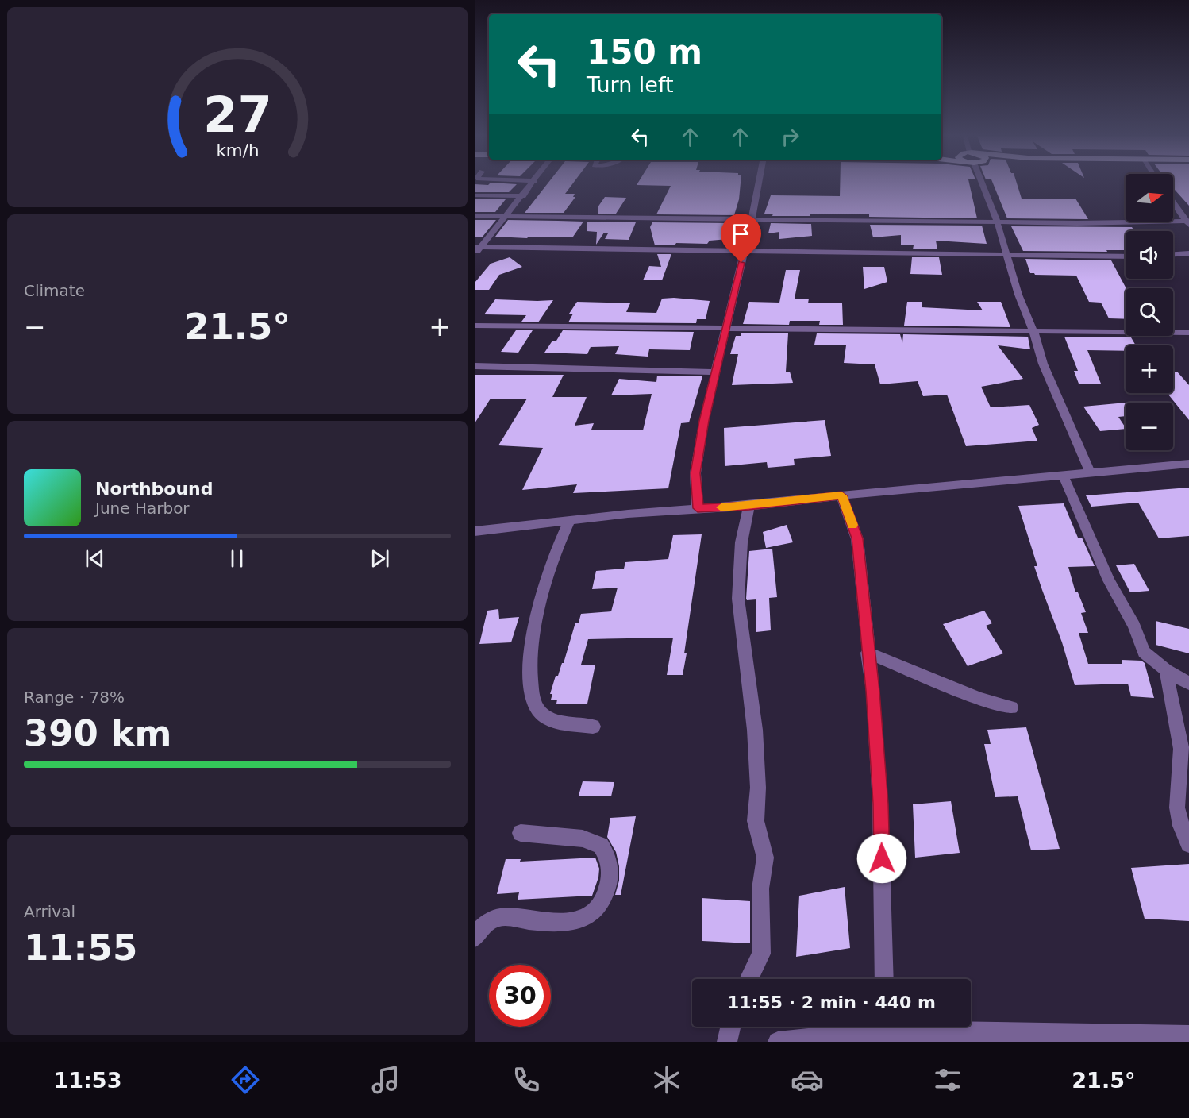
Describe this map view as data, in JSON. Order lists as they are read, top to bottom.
{
  "north": "right",
  "page": {
    "turn": ["150 m", "Turn left"],
    "map_buttons": ["+", "−"],
    "tile": [
      "Climate",
      ["Range · 78%", "390 km"],
      ["Arrival", "11:55"]
    ],
    "heat": ["−", "21.5°", "+"],
    "song": ["Northbound", "June Harbor"],
    "limit": "30",
    "trip": "11:55 · 2 min · 440 m",
    "tabs": ["11:53", "21.5°"],
    "gauge": ["27", "km/h"]
  }
}
